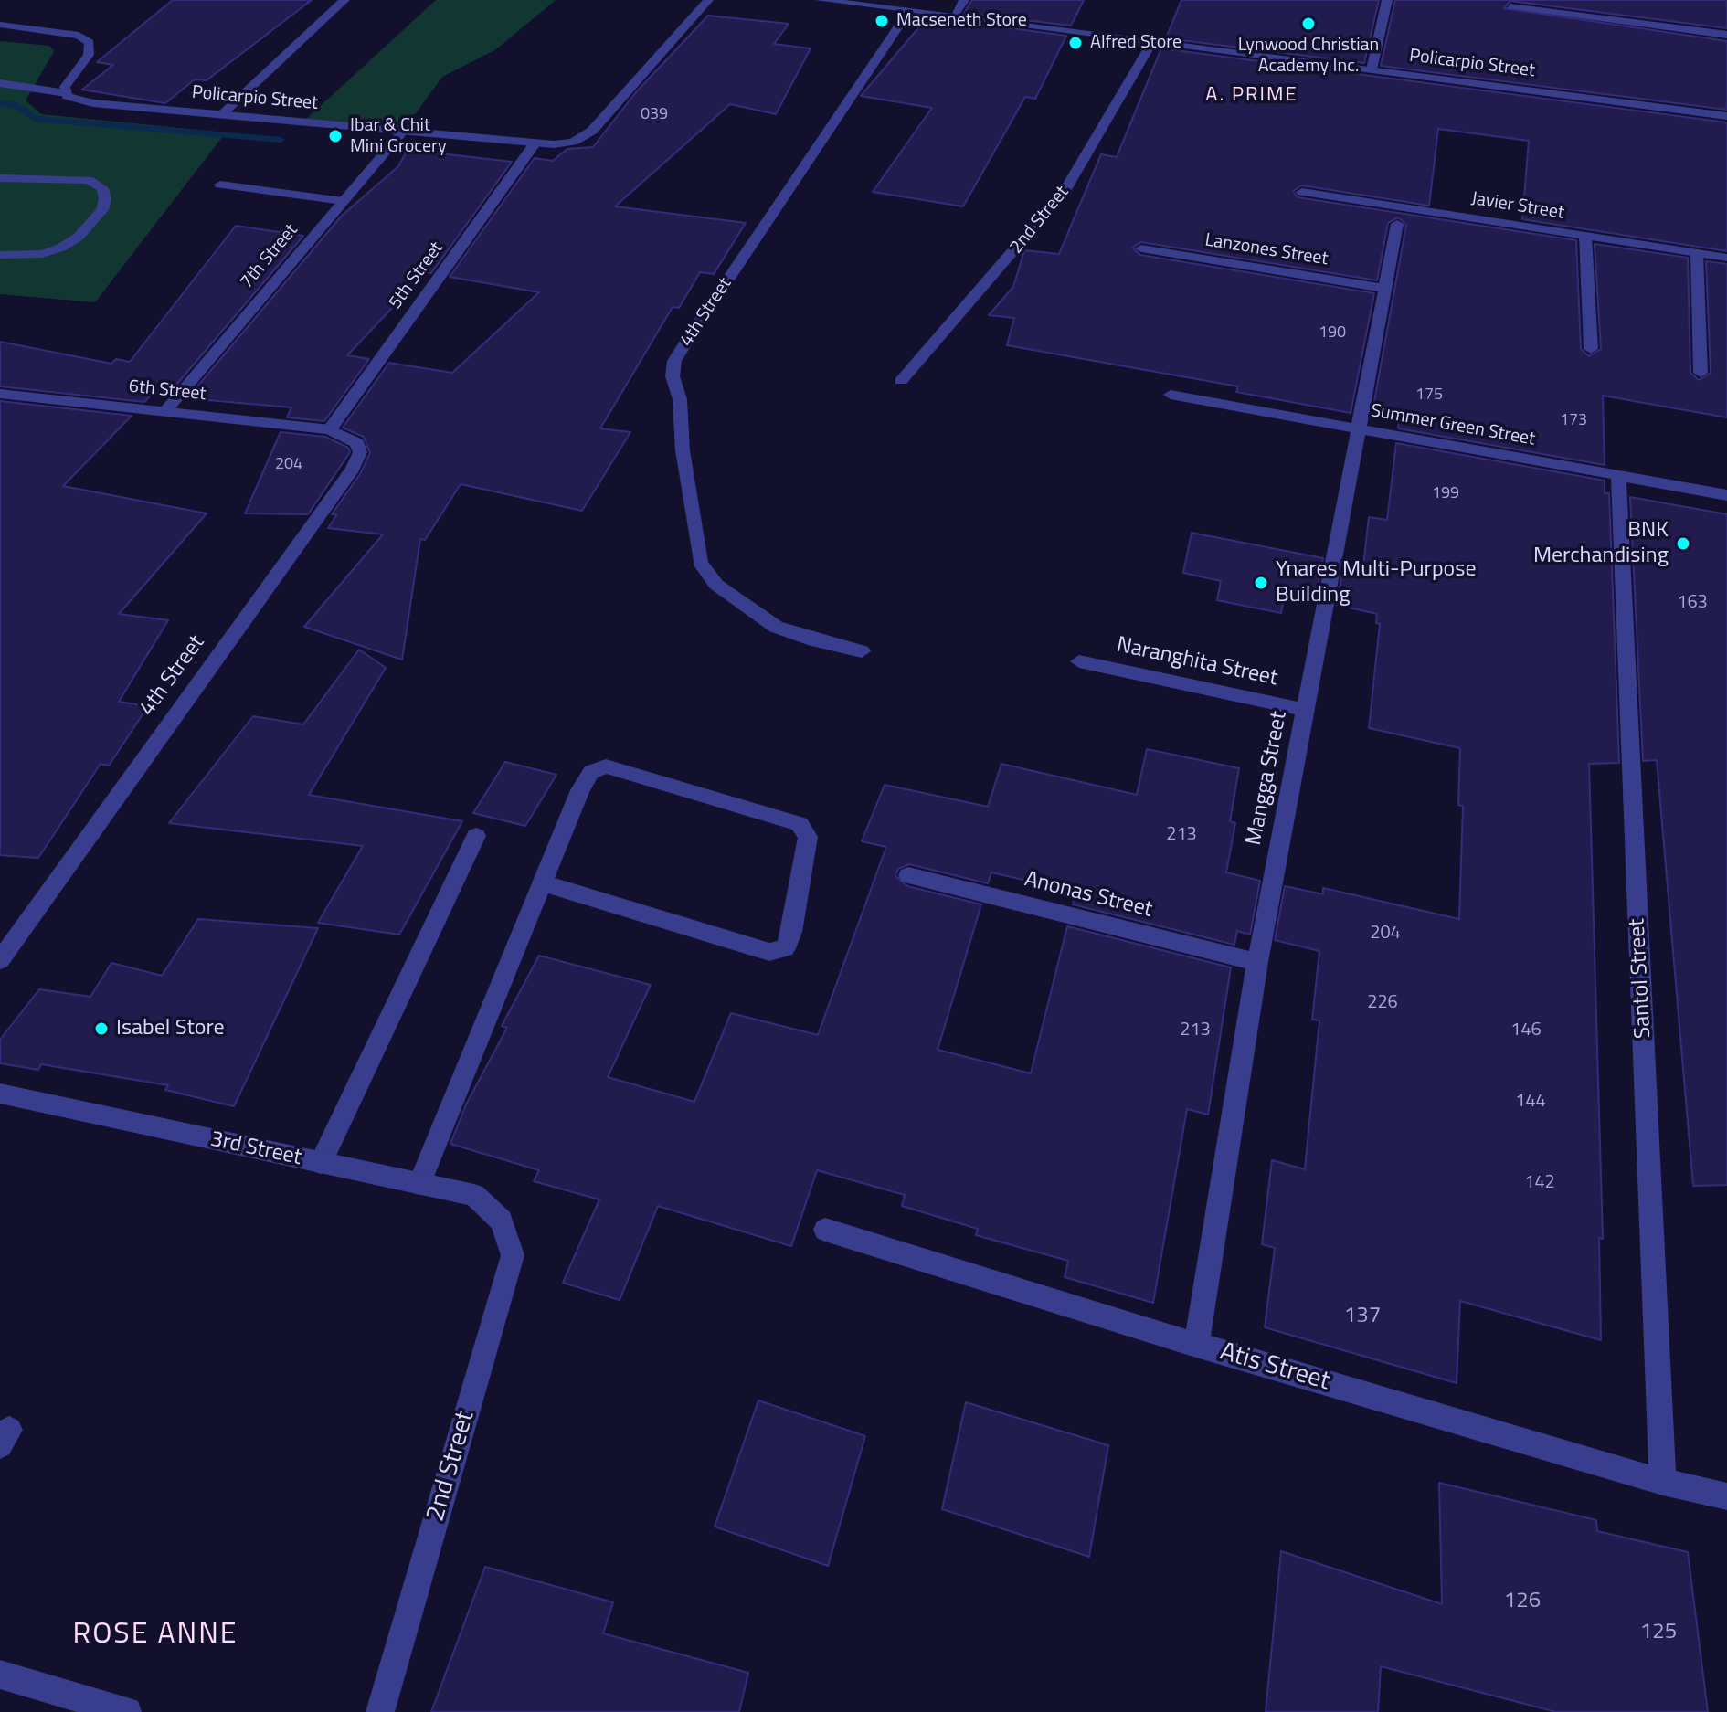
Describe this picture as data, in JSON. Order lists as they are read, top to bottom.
{
  "streets": {
    "street": [
      "Policarpio Street",
      "Javier Street",
      "2nd Street",
      "Lanzones Street",
      "7th Street",
      "5th Street",
      "4th Street",
      "6th Street",
      "Summer Green Street",
      "Naranghita Street",
      "Mangga Street",
      "Anonas Street",
      "Santol Street",
      "3rd Street",
      "Atis Street"
    ]
  },
  "crossings": [
    ["Policarpio Street", "2nd Street"],
    ["Policarpio Street", "7th Street"],
    ["Policarpio Street", "5th Street"],
    ["Policarpio Street", "4th Street"],
    ["2nd Street", "3rd Street"],
    ["Lanzones Street", "Mangga Street"],
    ["7th Street", "6th Street"],
    ["5th Street", "4th Street"],
    ["5th Street", "6th Street"],
    ["4th Street", "6th Street"],
    ["Summer Green Street", "Mangga Street"],
    ["Summer Green Street", "Santol Street"],
    ["Naranghita Street", "Mangga Street"],
    ["Mangga Street", "Anonas Street"],
    ["Mangga Street", "Atis Street"],
    ["Santol Street", "Atis Street"]
  ],
  "districts": ["A. PRIME", "ROSE ANNE"],
  "places": [
    "Macseneth Store",
    "Lynwood Christian Academy Inc.",
    "Alfred Store",
    "Ibar & Chit Mini Grocery",
    "BNK Merchandising",
    "Ynares Multi-Purpose Building",
    "Isabel Store"
  ],
  "house_numbers": [
    "039",
    "190",
    "175",
    "173",
    "204",
    "199",
    "163",
    "213",
    "204",
    "226",
    "213",
    "146",
    "144",
    "142",
    "137",
    "126",
    "125"
  ]
}
